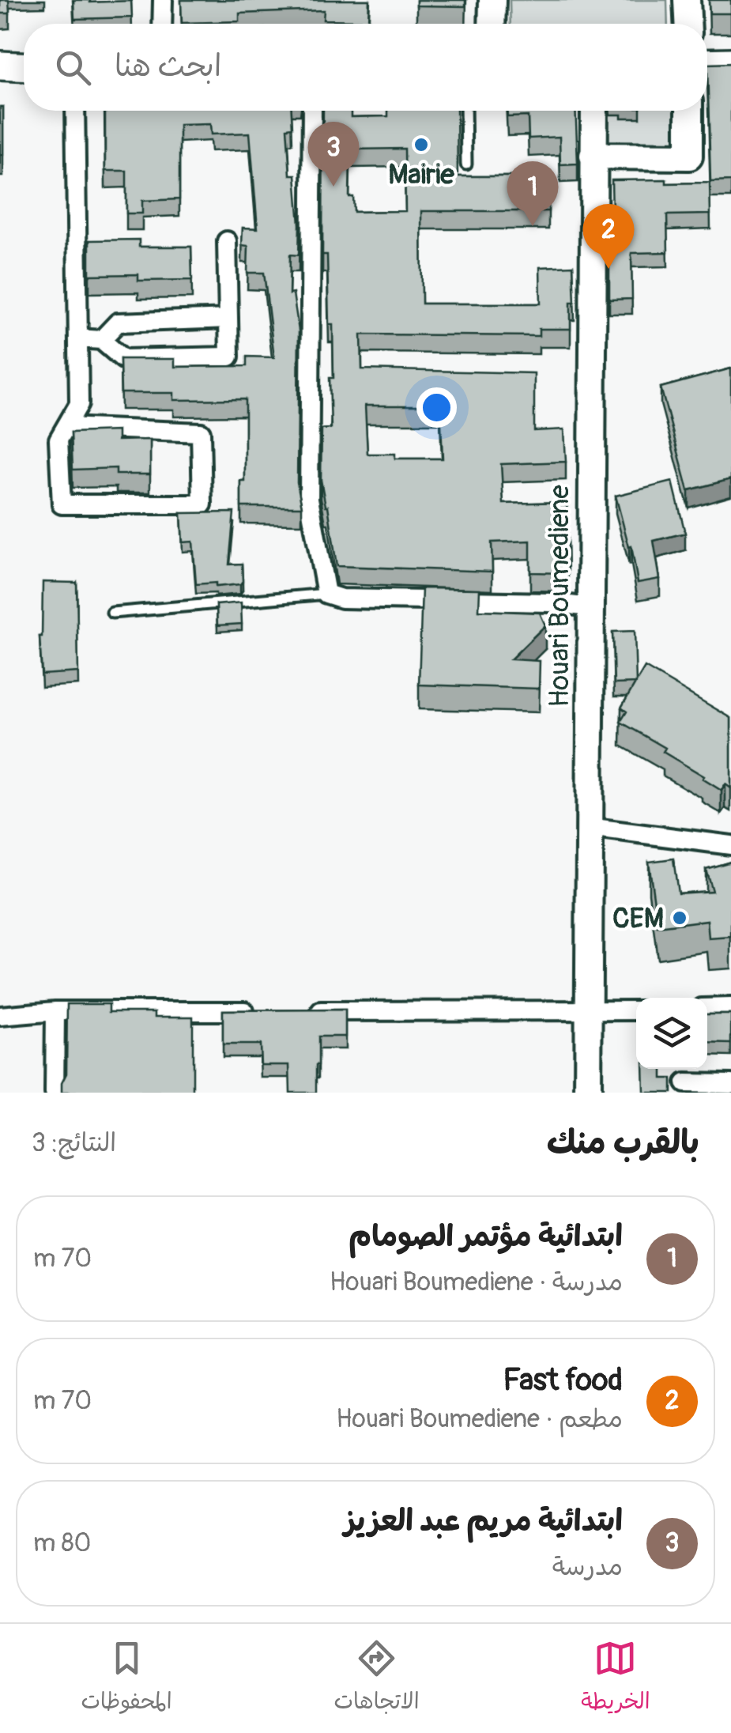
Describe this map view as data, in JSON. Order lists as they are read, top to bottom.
{
  "streets": {
    "main road": ["Houari Boumediene"]
  },
  "places": ["Mairie", "CEM"],
  "page": {
    "search": "ابحث هنا",
    "pins": ["3", "1", "2"],
    "heading": ["بالقرب منك", "النتائج: 3"],
    "list": [
      {
        "mark": "1",
        "name": "ابتدائية مؤتمر الصومام",
        "note": "مدرسة · Houari Boumediene",
        "value": "70 m"
      },
      {
        "mark": "2",
        "name": "Fast food",
        "note": "مطعم · Houari Boumediene",
        "value": "70 m"
      },
      {
        "mark": "3",
        "name": "ابتدائية مريم عبد العزيز",
        "note": "مدرسة",
        "value": "80 m"
      }
    ],
    "nav": ["الخريطة", "الاتجاهات", "المحفوظات"]
  }
}
